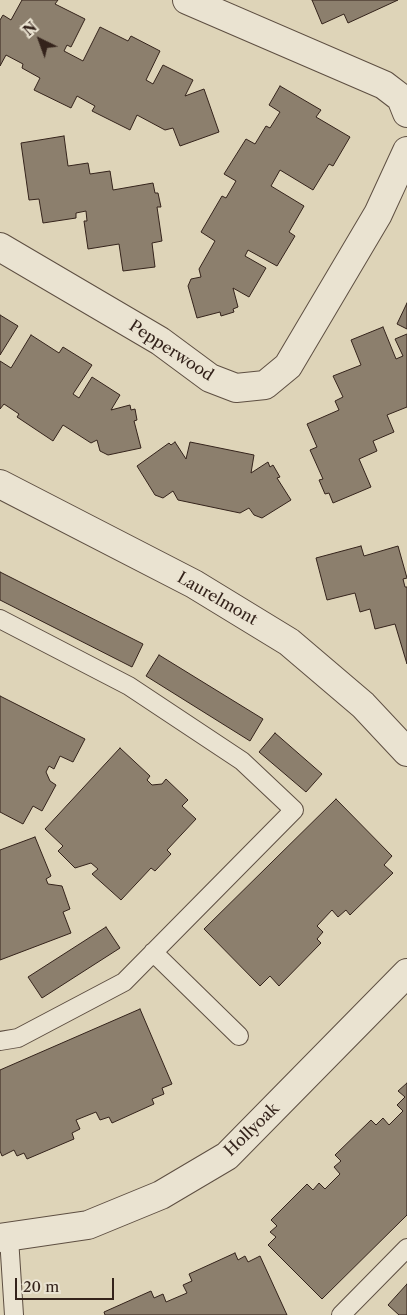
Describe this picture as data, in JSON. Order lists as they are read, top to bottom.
{
  "streets": {
    "street": ["Pepperwood", "Laurelmont", "Hollyoak"]
  },
  "scale_bar": "20 m",
  "north": "top left"
}
